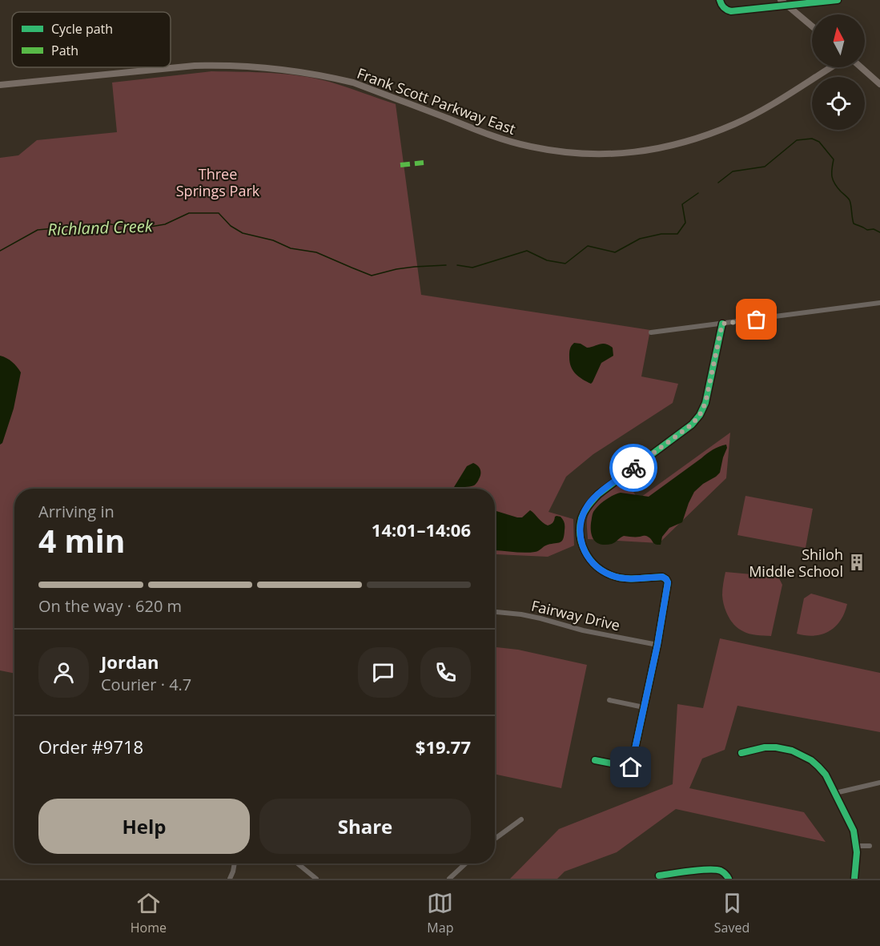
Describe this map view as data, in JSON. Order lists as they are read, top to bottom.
{
  "streets": {
    "main road": ["Frank Scott Parkway East"],
    "street": ["Fairway Drive"]
  },
  "water": ["Richland Creek"],
  "parks": ["Three Springs Park"],
  "places": {
    "building": ["Shiloh Middle School"]
  },
  "legend": ["Cycle path", "Path"],
  "north": "top",
  "page": {
    "heading": ["4 min", "Arriving in", "14:01–14:06"],
    "panel": [
      "Jordan",
      "Courier · 4.7",
      "Order #9718",
      "$19.77"
    ],
    "bar": "On the way · 620 m",
    "buttons": ["Help", "Share"],
    "tabs": ["Home", "Map", "Saved"]
  }
}
